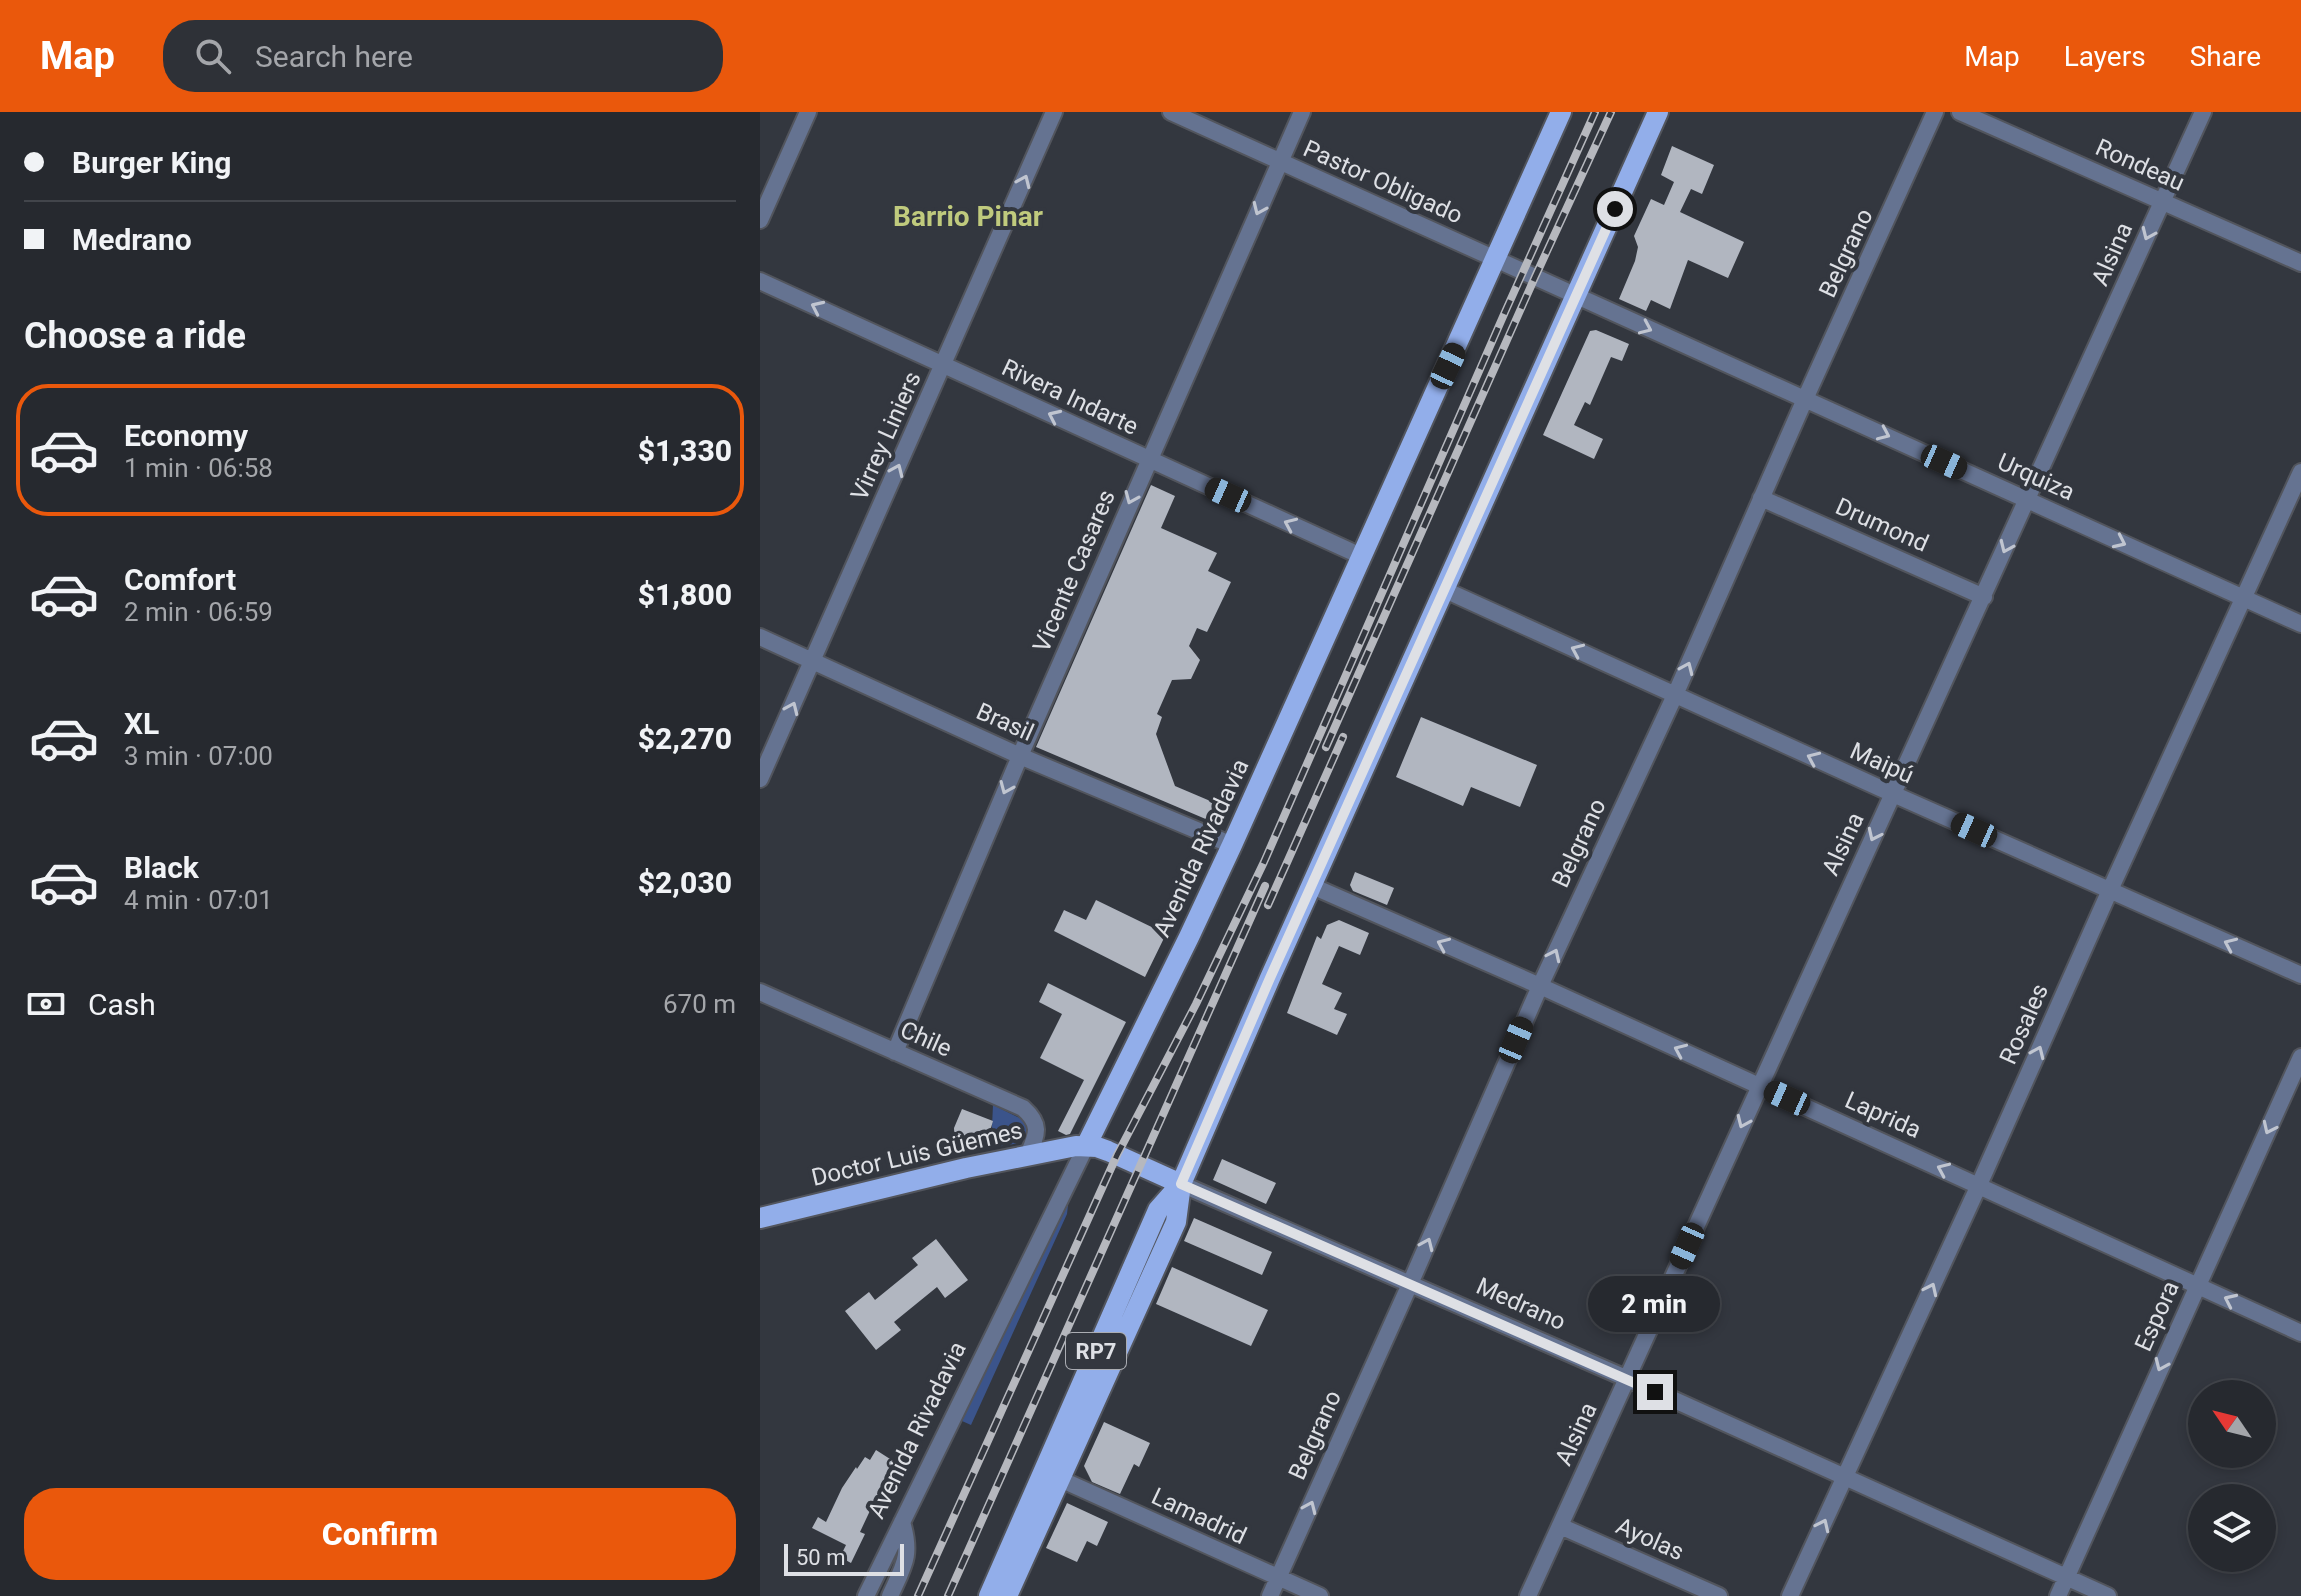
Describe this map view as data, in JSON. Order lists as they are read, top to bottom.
{
  "streets": {
    "main road": [
      "Avenida Rivadavia",
      "Doctor Luis Güemes",
      "Medrano",
      "RP7"
    ],
    "street": [
      "Rondeau",
      "Pastor Obligado",
      "Belgrano",
      "Alsina",
      "Rivera Indarte",
      "Virrey Liniers",
      "Urquiza",
      "Drumond",
      "Vicente Casares",
      "Brasil",
      "Maipú",
      "Rosales",
      "Chile",
      "Laprida",
      "Espora",
      "Lamadrid",
      "Ayolas"
    ]
  },
  "crossings": [
    ["Rondeau", "Alsina"],
    ["Pastor Obligado", "Urquiza"],
    ["Pastor Obligado", "Vicente Casares"],
    ["Pastor Obligado", "Avenida Rivadavia"],
    ["Pastor Obligado", "RP7"],
    ["Belgrano", "Urquiza"],
    ["Belgrano", "Drumond"],
    ["Belgrano", "Maipú"],
    ["Belgrano", "Laprida"],
    ["Belgrano", "Medrano"],
    ["Belgrano", "Lamadrid"],
    ["Alsina", "Urquiza"],
    ["Alsina", "Drumond"],
    ["Alsina", "Maipú"],
    ["Alsina", "Laprida"],
    ["Alsina", "Medrano"],
    ["Alsina", "Ayolas"],
    ["Rivera Indarte", "Virrey Liniers"],
    ["Rivera Indarte", "Vicente Casares"],
    ["Rivera Indarte", "Avenida Rivadavia"],
    ["Virrey Liniers", "Brasil"],
    ["Urquiza", "Rosales"],
    ["Urquiza", "RP7"],
    ["Vicente Casares", "Brasil"],
    ["Vicente Casares", "Chile"],
    ["Brasil", "Avenida Rivadavia"],
    ["Maipú", "Rosales"],
    ["Maipú", "RP7"],
    ["Avenida Rivadavia", "Doctor Luis Güemes"],
    ["Avenida Rivadavia", "Medrano"],
    ["Rosales", "Laprida"],
    ["Rosales", "Medrano"],
    ["Chile", "Doctor Luis Güemes"],
    ["Laprida", "Espora"],
    ["Laprida", "RP7"],
    ["Doctor Luis Güemes", "Medrano"],
    ["Medrano", "Espora"],
    ["Medrano", "RP7"],
    ["RP7", "Lamadrid"]
  ],
  "one_way": [
    "Belgrano",
    "Alsina",
    "Rivera Indarte",
    "Virrey Liniers",
    "Urquiza",
    "Vicente Casares",
    "Maipú",
    "Rosales",
    "Laprida",
    "Espora"
  ],
  "districts": ["Barrio Pinar"],
  "scale_bar": "50 m",
  "north": "top left",
  "page": {
    "header": "Map",
    "search": "Search here",
    "nav": ["Map", "Layers", "Share"],
    "banner": ["Burger King", "Medrano"],
    "heading": "Choose a ride",
    "list": [
      {
        "name": "Economy",
        "note": "1 min · 06:58",
        "value": "$1,330"
      },
      {
        "name": "Comfort",
        "note": "2 min · 06:59",
        "value": "$1,800"
      },
      {
        "name": "XL",
        "note": "3 min · 07:00",
        "value": "$2,270"
      },
      {
        "name": "Black",
        "note": "4 min · 07:01",
        "value": "$2,030"
      }
    ],
    "pay": ["Cash", "670 m"],
    "bubble": "2 min",
    "buttons": "Confirm",
    "scale": "50 m"
  }
}
